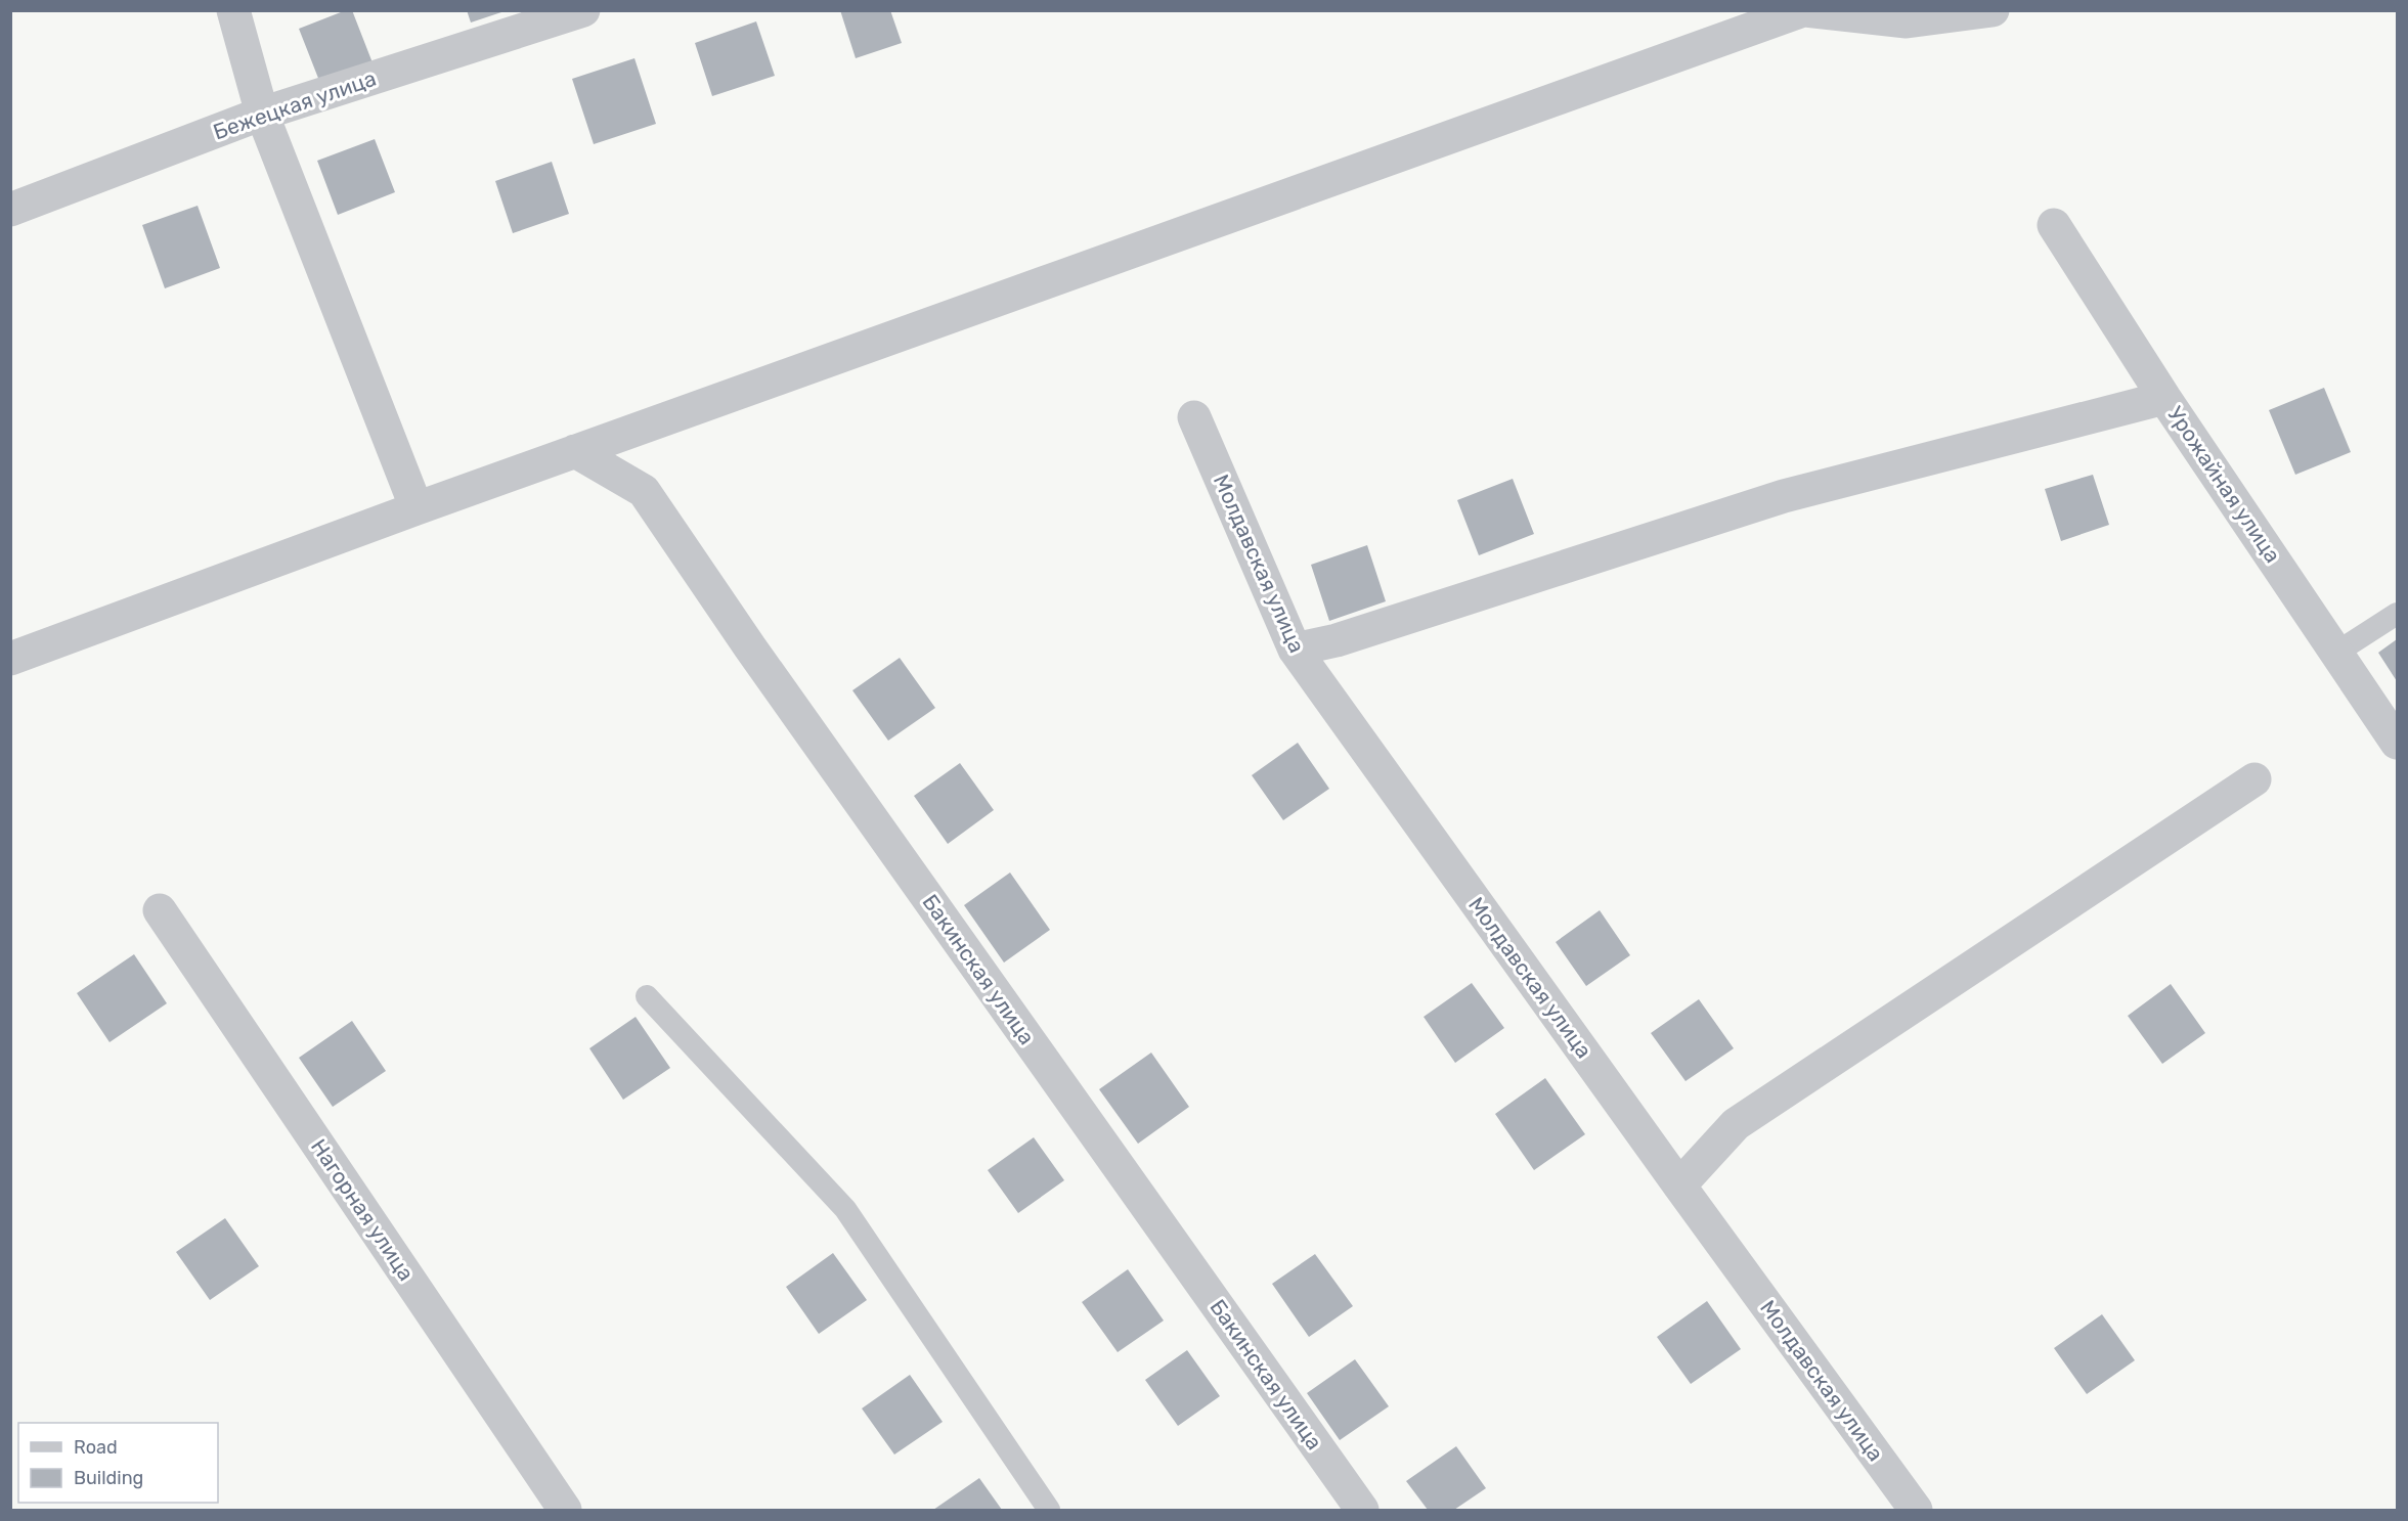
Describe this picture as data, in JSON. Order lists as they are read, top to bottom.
{
  "streets": {
    "street": [
      "Бежецкая улица",
      "Урожайная улица",
      "Молдавская улица",
      "Бакинская улица",
      "Нагорная улица"
    ]
  },
  "legend": ["Road", "Building"]
}
